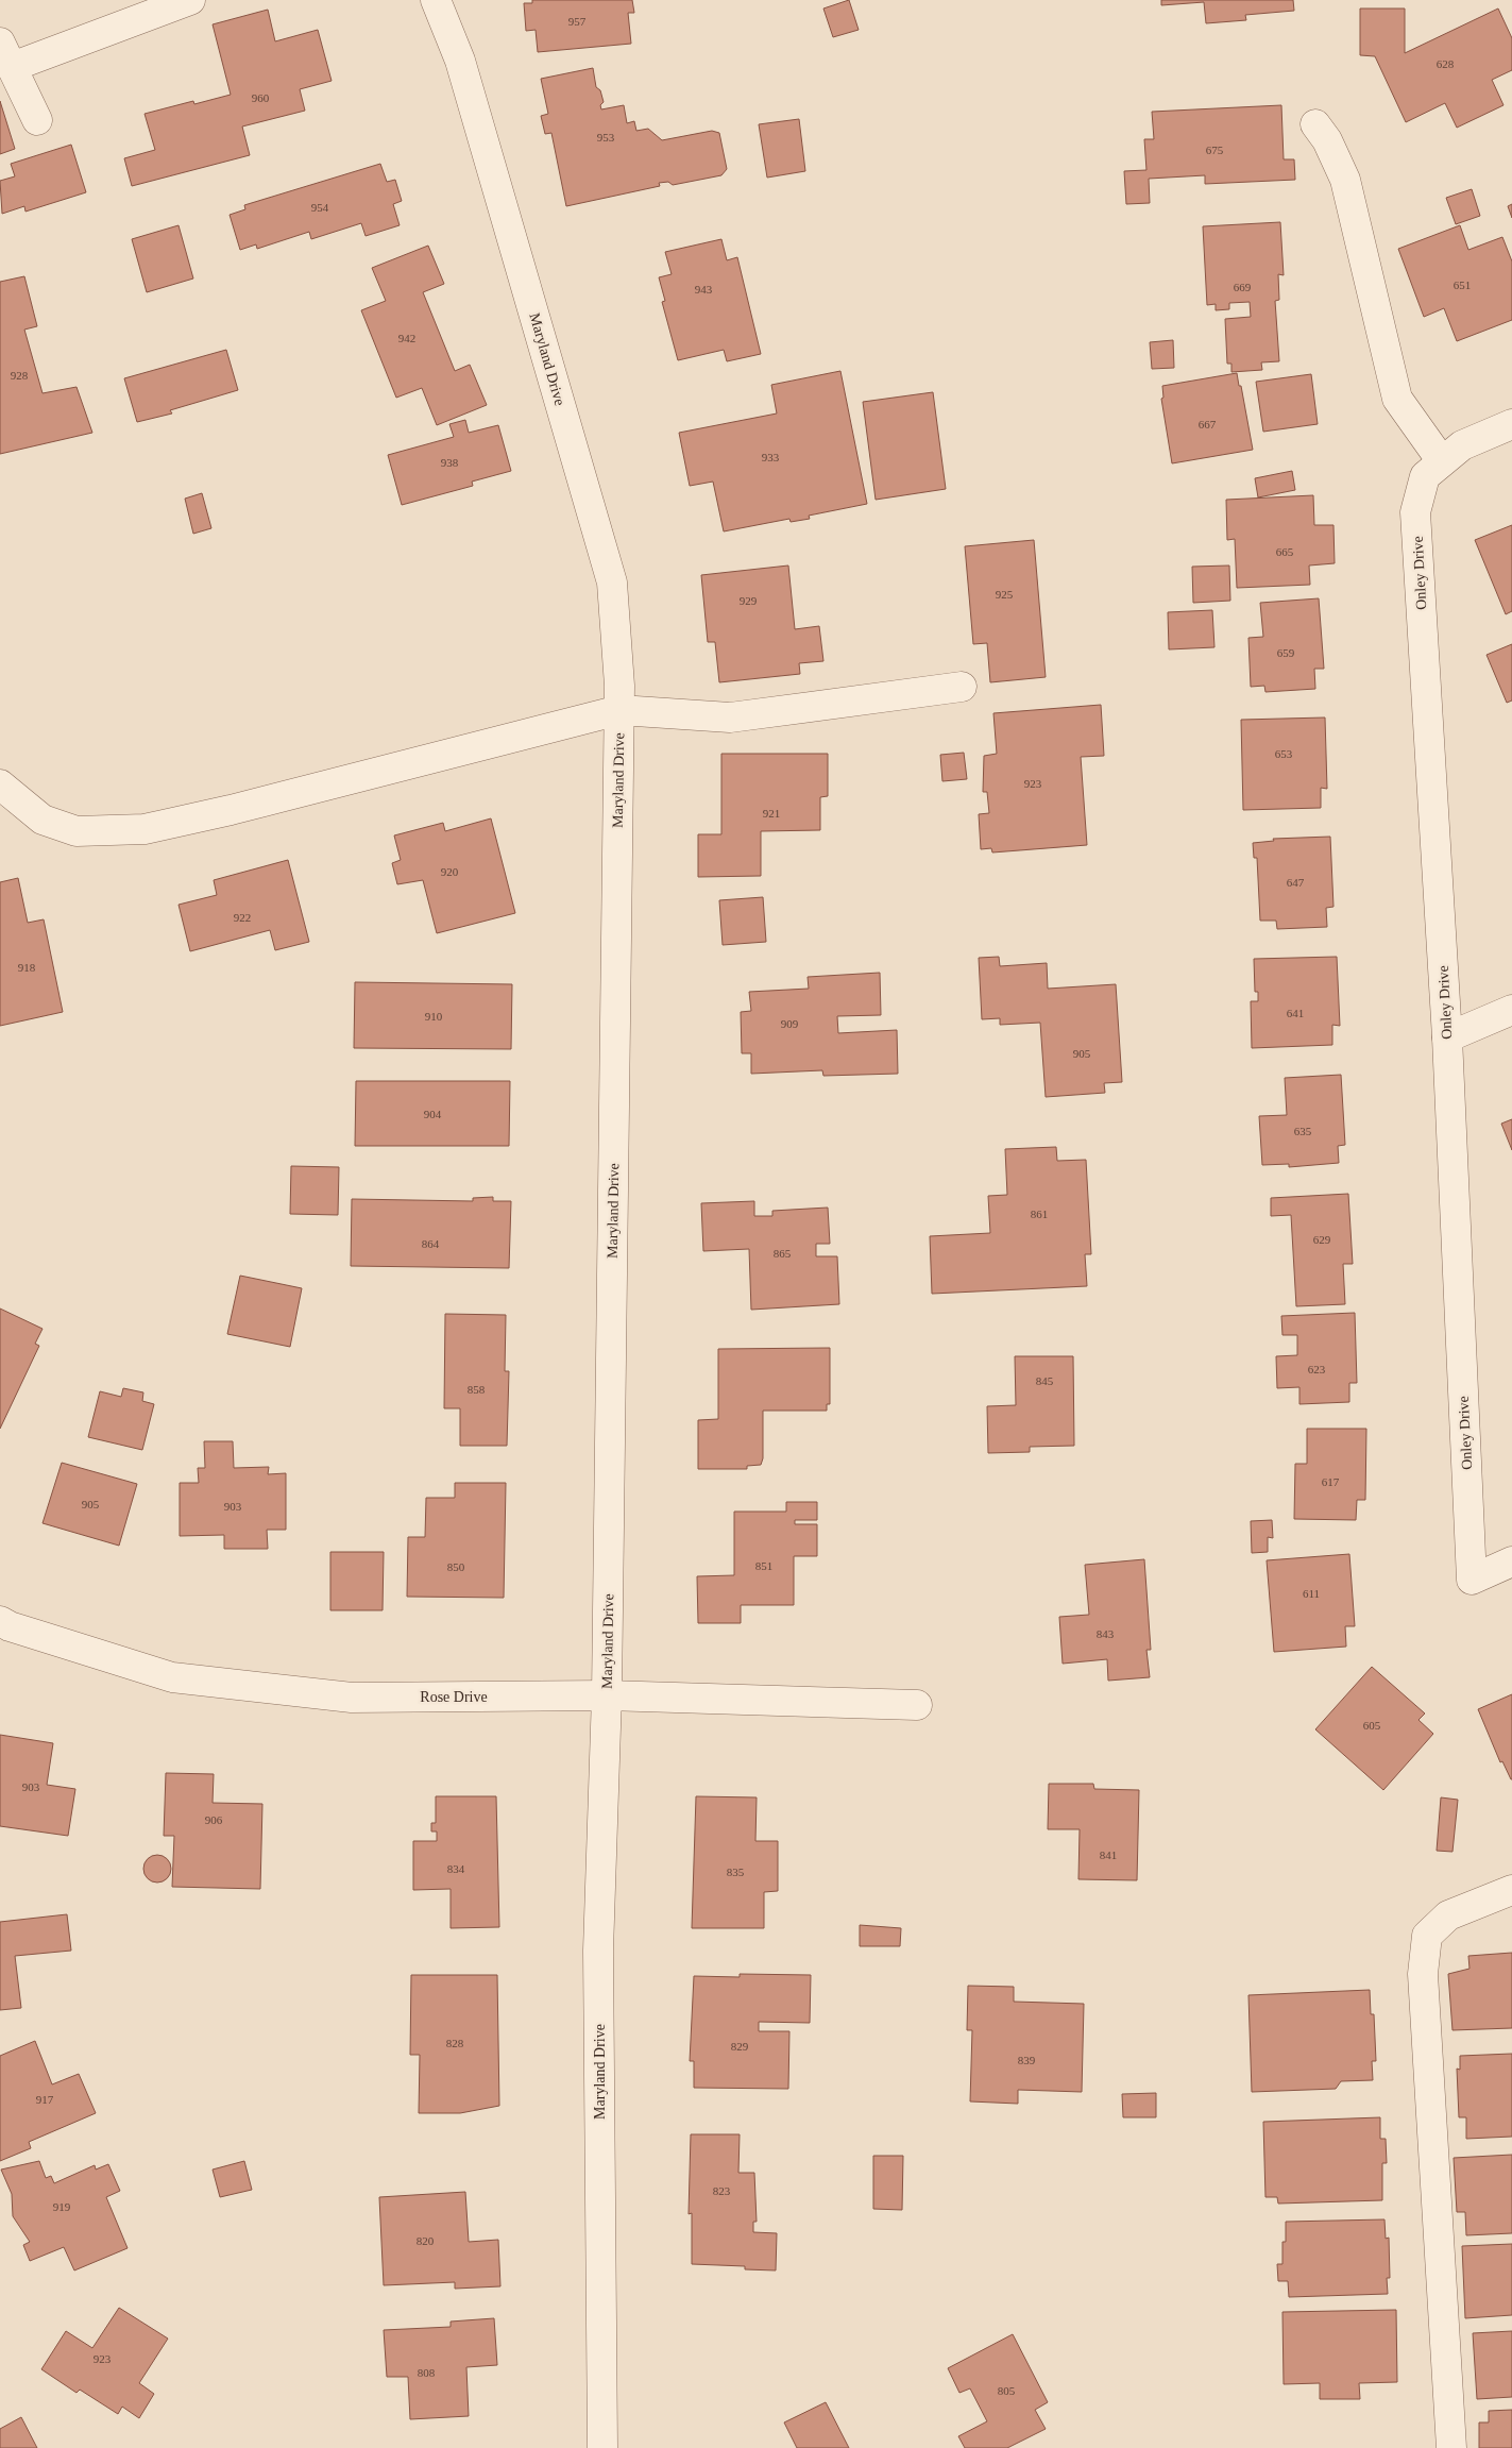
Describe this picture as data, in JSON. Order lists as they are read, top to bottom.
{
  "streets": {
    "street": ["Maryland Drive", "Onley Drive", "Rose Drive"]
  },
  "crossings": [
    ["Maryland Drive", "Rose Drive"]
  ],
  "house_numbers": [
    "957",
    "628",
    "960",
    "953",
    "675",
    "954",
    "651",
    "669",
    "943",
    "942",
    "928",
    "667",
    "933",
    "938",
    "665",
    "925",
    "929",
    "659",
    "653",
    "923",
    "921",
    "920",
    "647",
    "922",
    "918",
    "641",
    "910",
    "909",
    "905",
    "904",
    "635",
    "861",
    "629",
    "864",
    "865",
    "623",
    "845",
    "858",
    "617",
    "905",
    "903",
    "851",
    "850",
    "611",
    "843",
    "605",
    "903",
    "906",
    "841",
    "834",
    "835",
    "828",
    "829",
    "839",
    "917",
    "823",
    "919",
    "820",
    "923",
    "808",
    "805"
  ]
}
